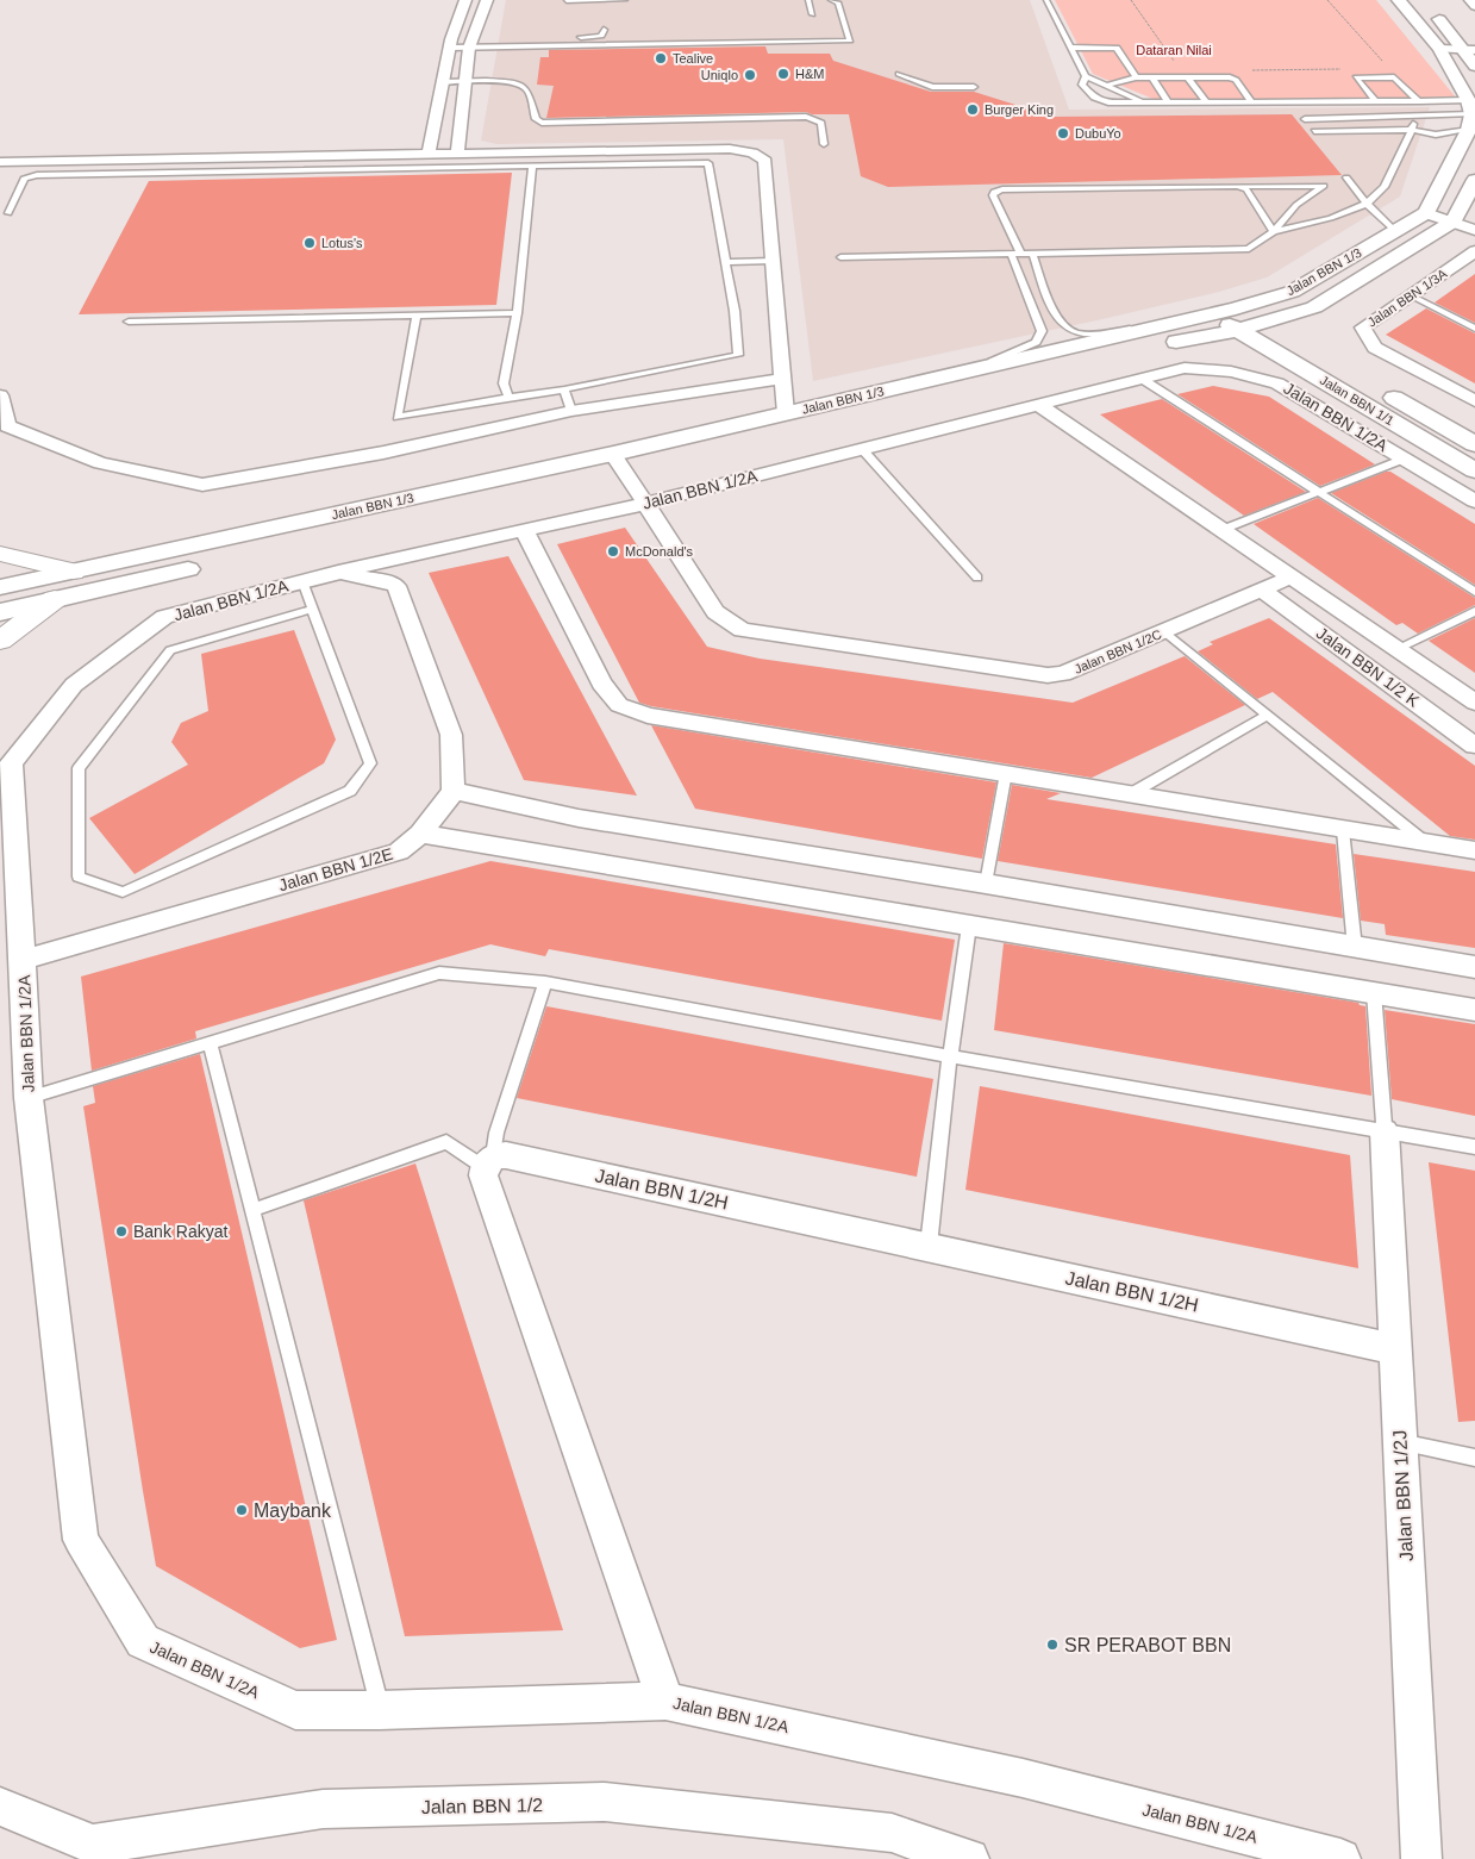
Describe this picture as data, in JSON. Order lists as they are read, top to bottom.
{
  "streets": {
    "street": [
      "Jalan BBN 1/3",
      "Jalan BBN 1/3A",
      "Jalan BBN 1/1",
      "Jalan BBN 1/2A",
      "Jalan BBN 1/2C",
      "Jalan BBN 1/2 K",
      "Jalan BBN 1/2E",
      "Jalan BBN 1/2H",
      "Jalan BBN 1/2J",
      "Jalan BBN 1/2"
    ]
  },
  "crossings": [
    ["Jalan BBN 1/3", "Jalan BBN 1/1"],
    ["Jalan BBN 1/3", "Jalan BBN 1/2C"],
    ["Jalan BBN 1/2A", "Jalan BBN 1/2C"],
    ["Jalan BBN 1/2A", "Jalan BBN 1/2E"],
    ["Jalan BBN 1/2C", "Jalan BBN 1/2 K"],
    ["Jalan BBN 1/2H", "Jalan BBN 1/2J"]
  ],
  "parks": ["Dataran Nilai"],
  "places": [
    "Tealive",
    "H&M",
    "Uniqlo",
    "Burger King",
    "DubuYo",
    "Lotus's",
    "McDonald's",
    "Bank Rakyat",
    "Maybank",
    "SR PERABOT BBN"
  ]
}
